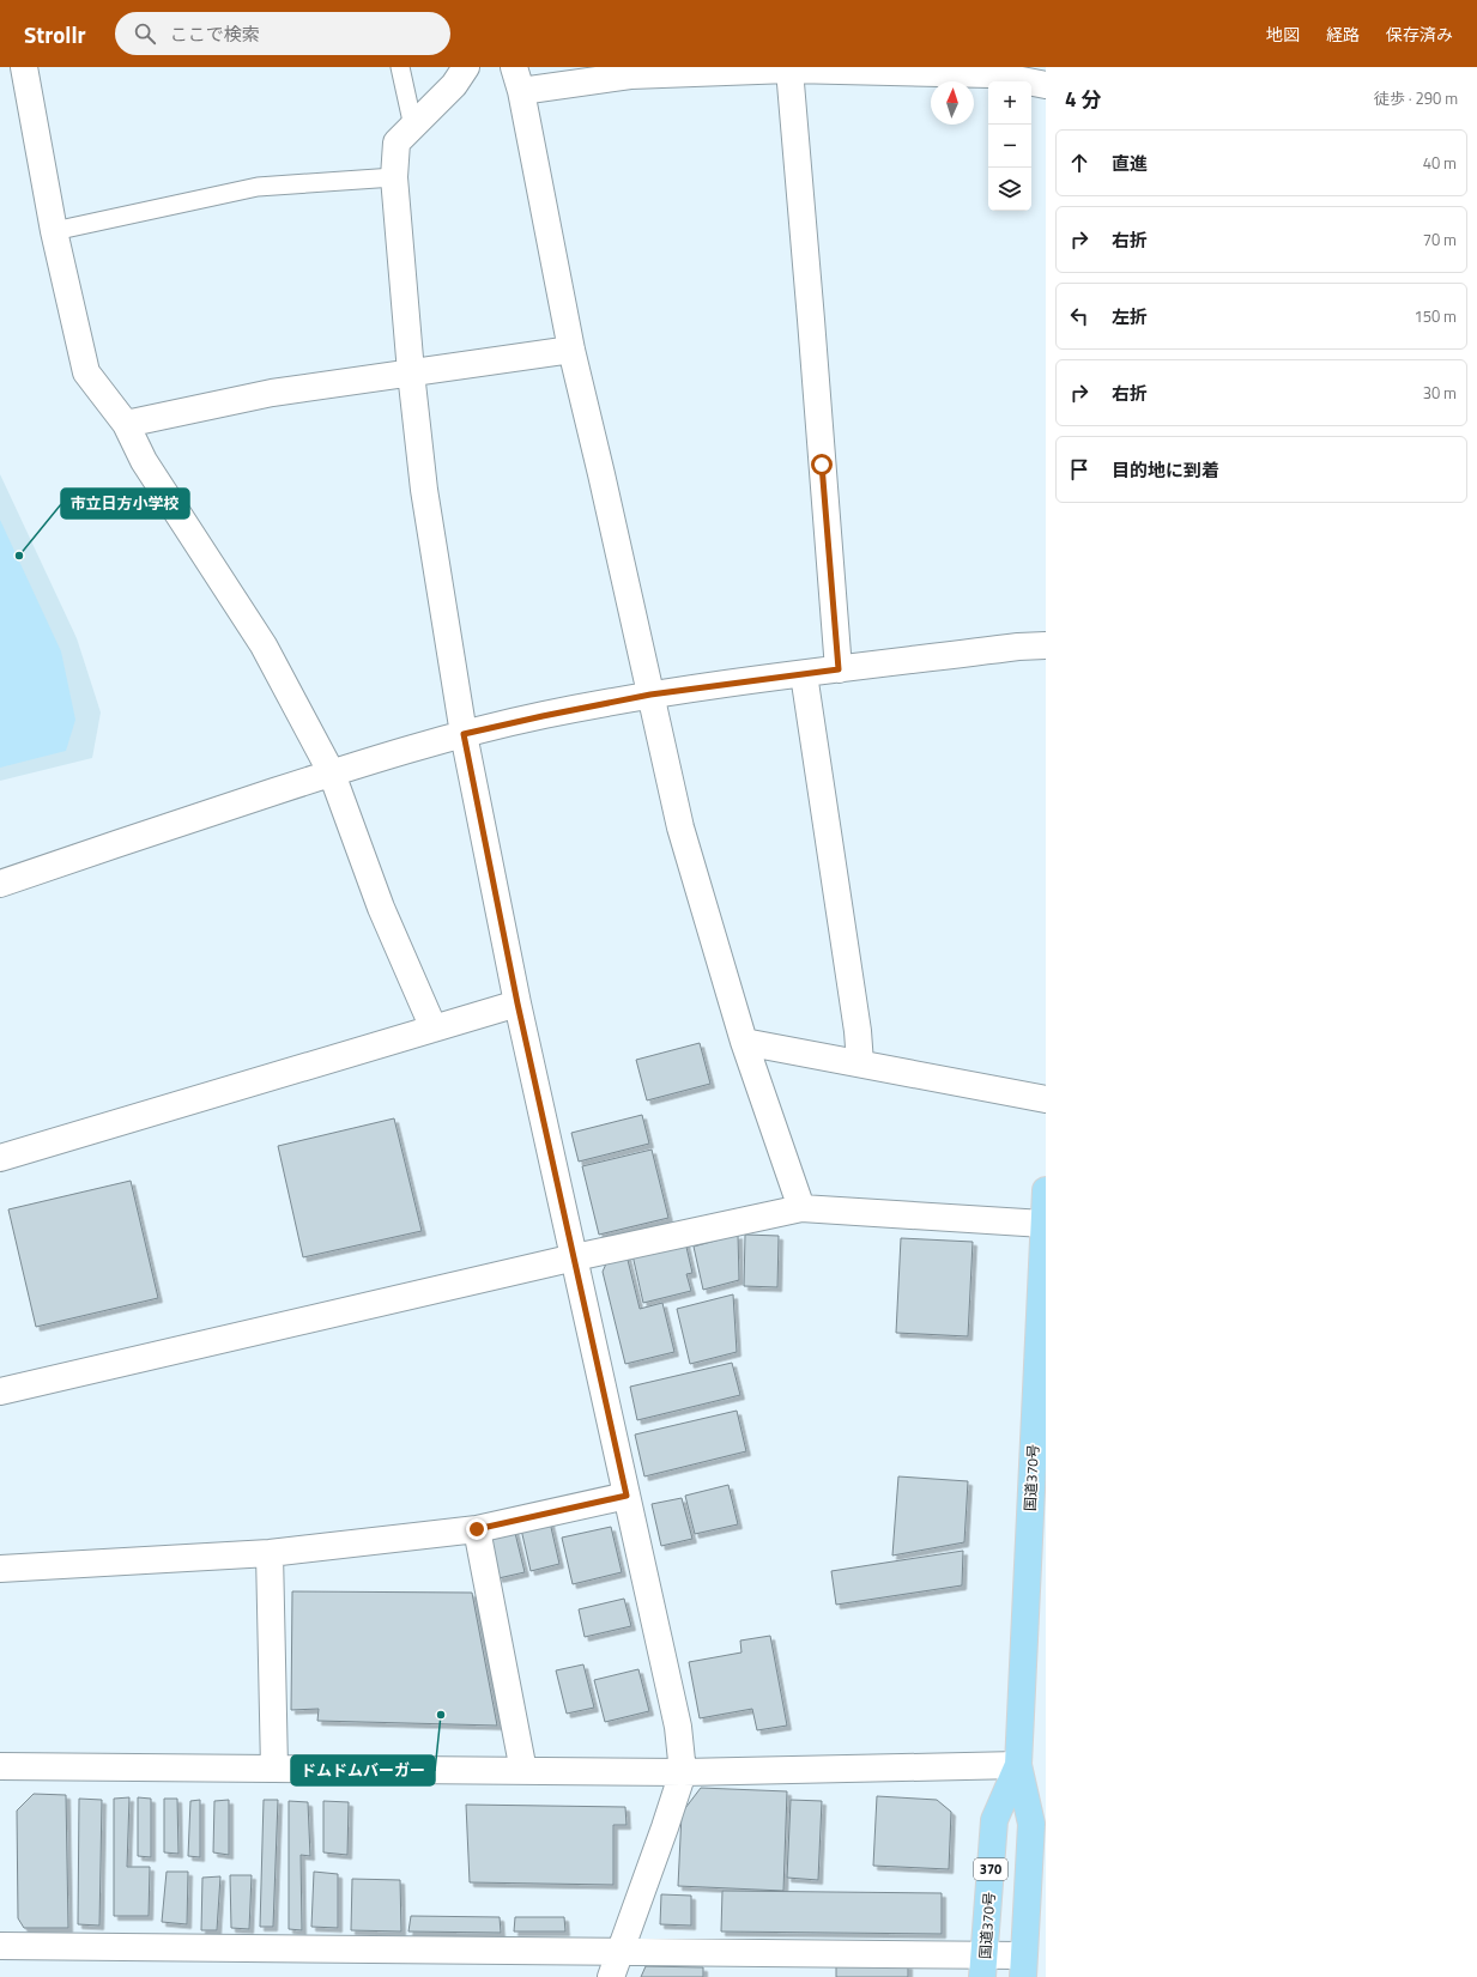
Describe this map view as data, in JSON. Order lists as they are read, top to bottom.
{
  "streets": {
    "highway": ["国道370号", "370"]
  },
  "places": ["市立日方小学校", "ドムドムバーガー"],
  "north": "top",
  "page": {
    "header": "Strollr",
    "search": "ここで検索",
    "nav": ["地図", "経路", "保存済み"],
    "heading": ["4 分", "徒歩 · 290 m"],
    "map_buttons": ["+", "−"],
    "list": [
      ["直進", "40 m"],
      ["右折", "70 m"],
      ["左折", "150 m"],
      ["右折", "30 m"],
      "目的地に到着"
    ]
  }
}
